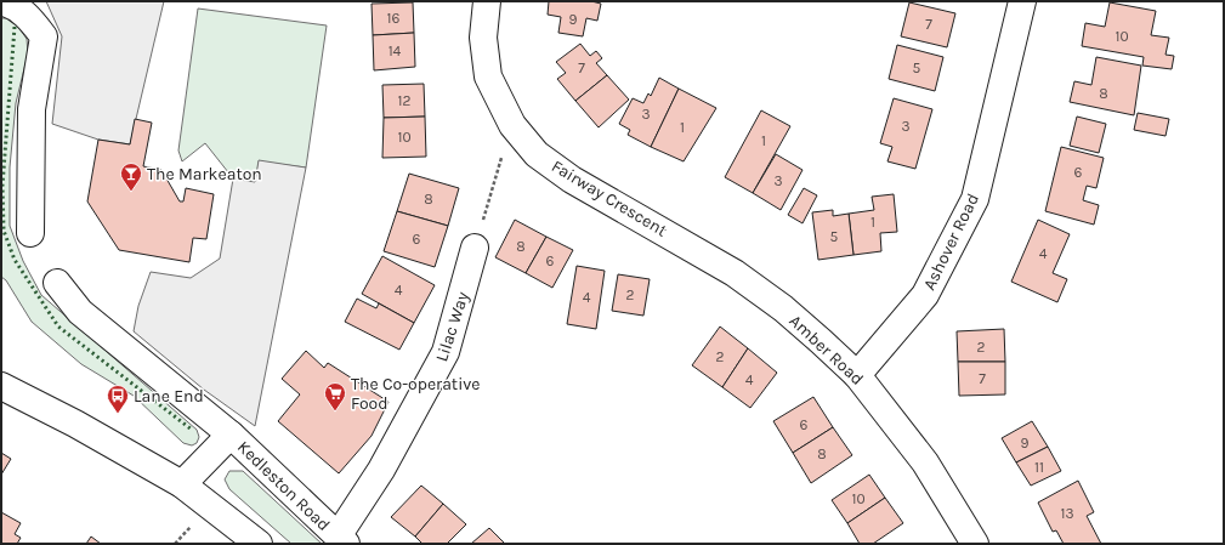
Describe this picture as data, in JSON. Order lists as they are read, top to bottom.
{
  "streets": {
    "street": [
      "Fairway Crescent",
      "Ashover Road",
      "Lilac Way",
      "Amber Road",
      "Kedleston Road"
    ]
  },
  "crossings": [
    ["Fairway Crescent", "Amber Road"],
    ["Ashover Road", "Amber Road"],
    ["Lilac Way", "Kedleston Road"]
  ],
  "places": {
    "bar": ["The Markeaton"],
    "supermarket": ["The Co-operative Food"],
    "bus stop": ["Lane End"]
  },
  "house_numbers": [
    "16",
    "9",
    "7",
    "10",
    "14",
    "7",
    "5",
    "8",
    "12",
    "3",
    "3",
    "1",
    "10",
    "1",
    "6",
    "3",
    "8",
    "1",
    "5",
    "6",
    "8",
    "4",
    "6",
    "4",
    "2",
    "4",
    "2",
    "2",
    "7",
    "4",
    "6",
    "9",
    "8",
    "11",
    "10",
    "13"
  ]
}
